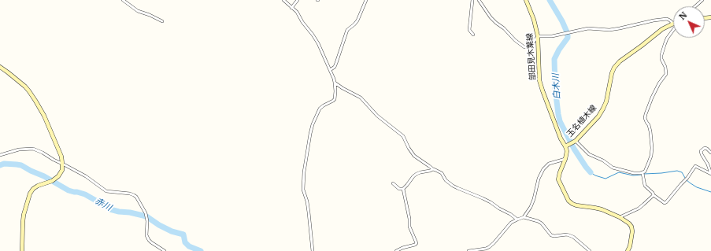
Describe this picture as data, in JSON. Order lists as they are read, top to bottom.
{
  "streets": {
    "main road": ["部田見木葉線", "玉名植木線"]
  },
  "crossings": [
    ["部田見木葉線", "玉名植木線"]
  ],
  "water": ["白木川", "赤川"],
  "north": "top left"
}
